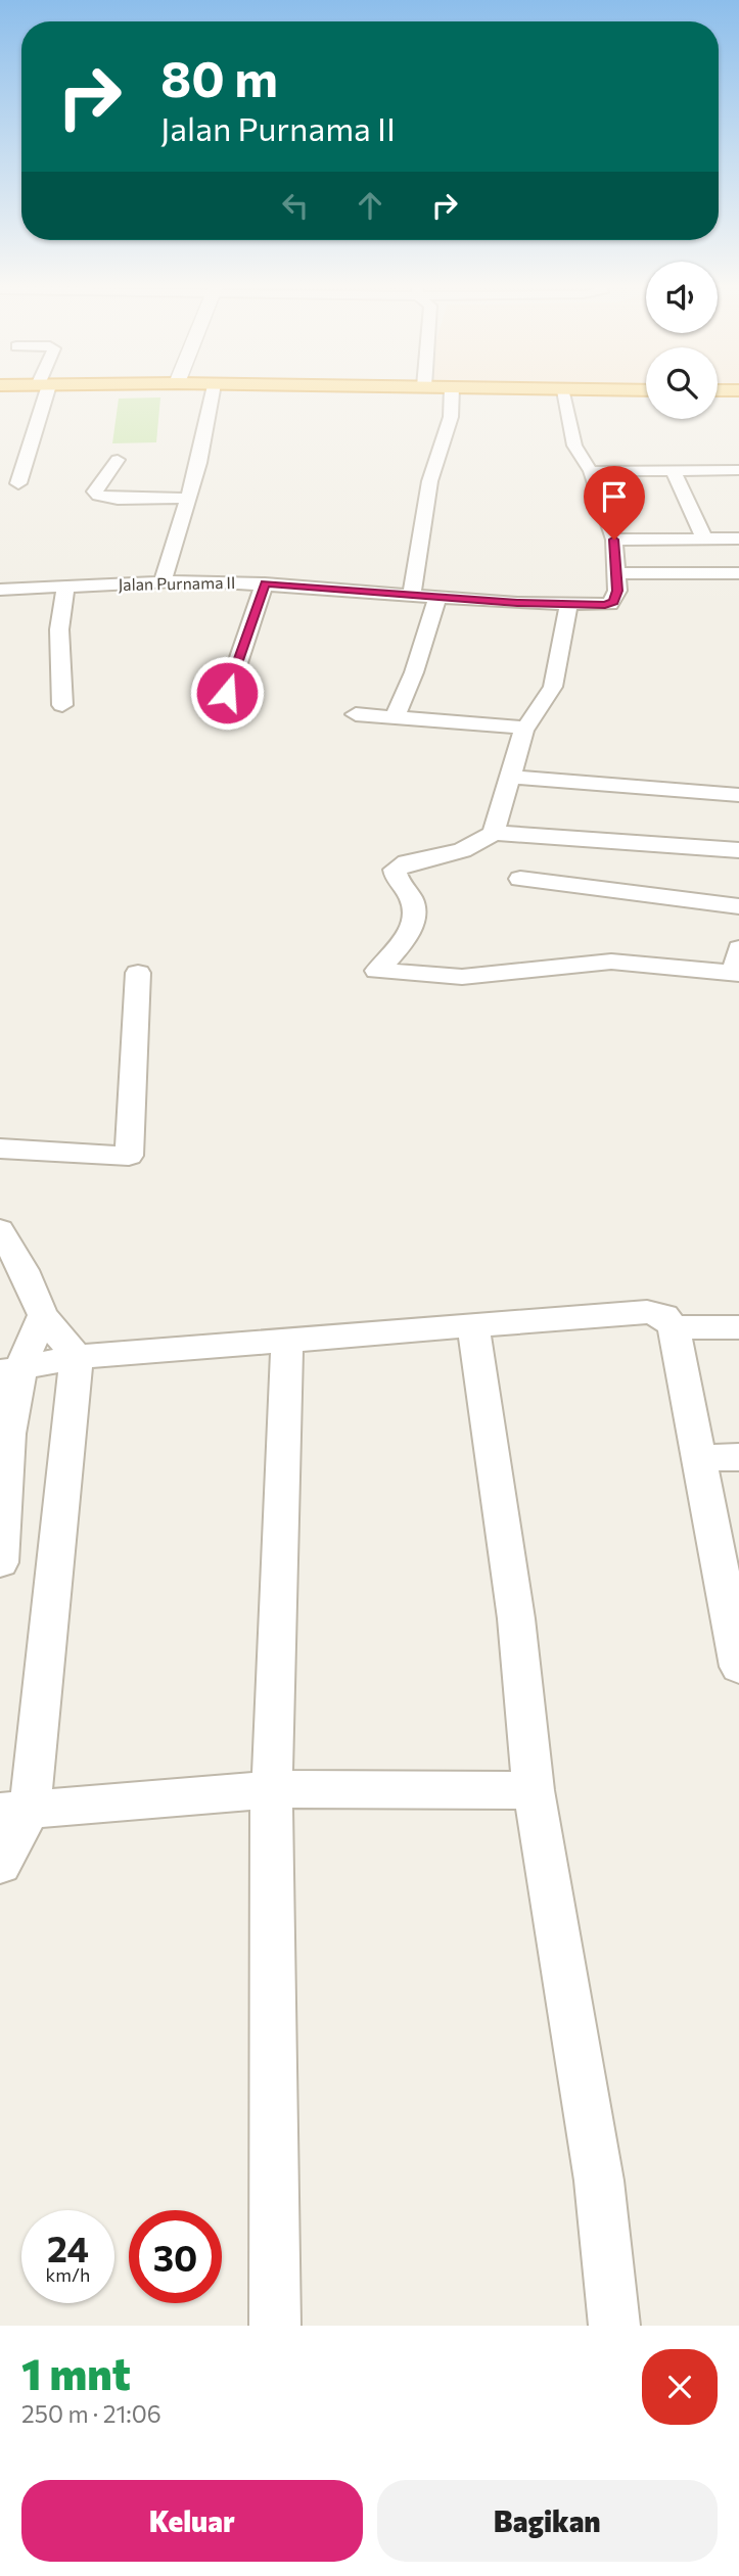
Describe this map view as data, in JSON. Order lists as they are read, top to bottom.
{
  "streets": {
    "street": ["Jalan Purnama II"]
  },
  "page": {
    "turn": ["80 m", "Jalan Purnama II"],
    "speed": "24 km/h",
    "limit": "30",
    "heading": ["1 mnt", "250 m · 21:06"],
    "buttons": ["Keluar", "Bagikan"]
  }
}
